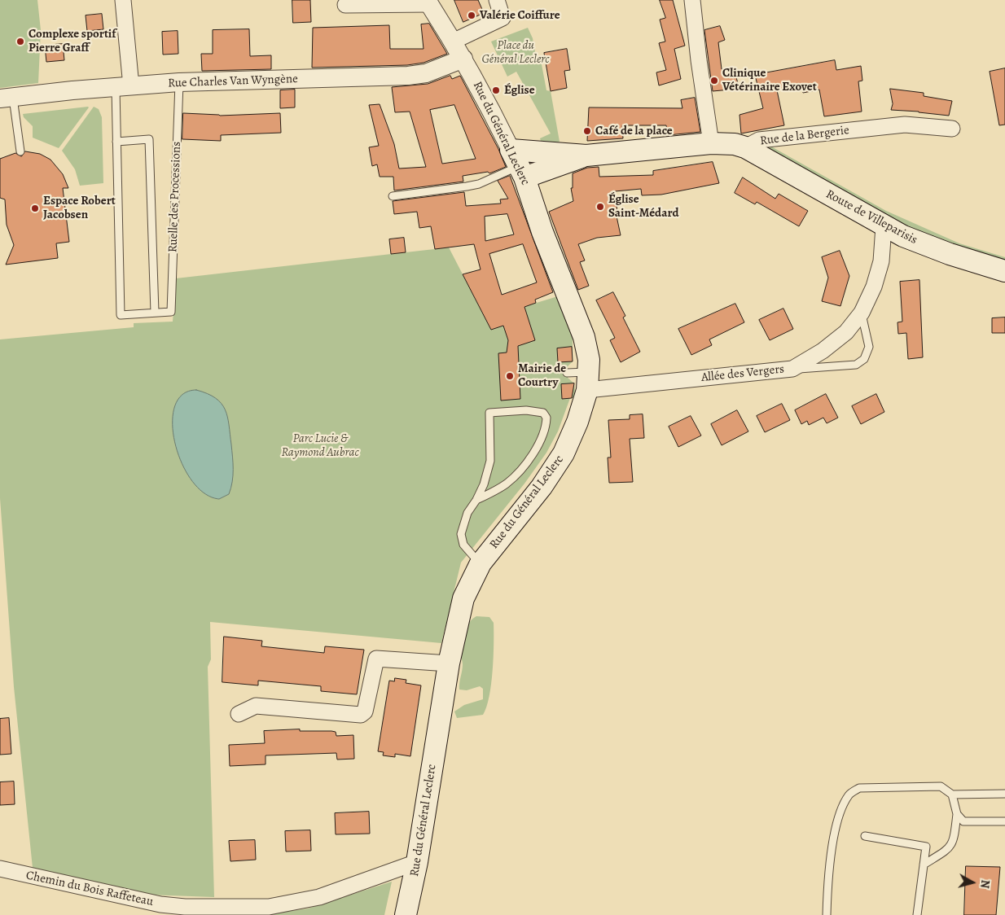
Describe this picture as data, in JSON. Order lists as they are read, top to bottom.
{
  "streets": {
    "main road": ["Rue du Général Leclerc", "Rue de la Bergerie", "Route de Villeparisis"],
    "street": ["Rue Charles Van Wyngène", "Allée des Vergers", "Chemin du Bois Raffeteau"],
    "lane": ["Ruelle des Processions"]
  },
  "crossings": [
    ["Rue Charles Van Wyngène", "Rue du Général Leclerc"],
    ["Rue Charles Van Wyngène", "Ruelle des Processions"],
    ["Rue du Général Leclerc", "Rue de la Bergerie"],
    ["Rue du Général Leclerc", "Allée des Vergers"],
    ["Rue du Général Leclerc", "Chemin du Bois Raffeteau"],
    ["Rue de la Bergerie", "Route de Villeparisis"],
    ["Route de Villeparisis", "Allée des Vergers"]
  ],
  "parks": ["Place du Général Leclerc", "Parc Lucie & Raymond Aubrac"],
  "places": [
    "Valérie Coiffure",
    "Complexe sportif Pierre Graff",
    "Clinique Vétérinaire Exovet",
    "Église",
    "Café de la place",
    "Église Saint-Médard",
    "Espace Robert Jacobsen",
    "Mairie de Courtry"
  ],
  "north": "right"
}
